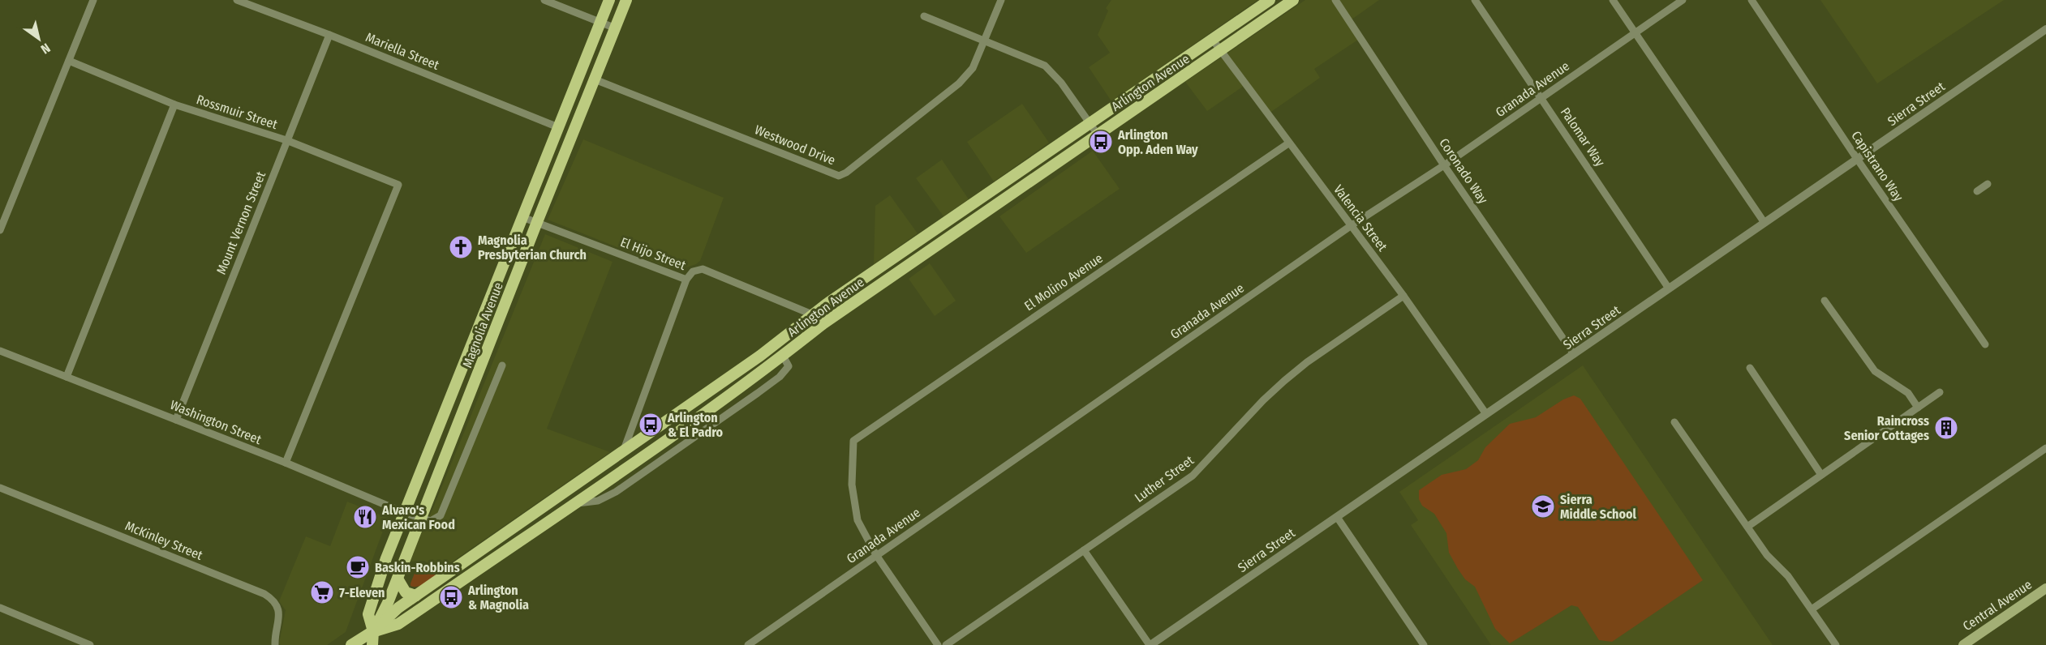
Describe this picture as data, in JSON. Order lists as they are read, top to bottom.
{
  "streets": {
    "main road": ["Arlington Avenue", "Magnolia Avenue", "Central Avenue"],
    "street": [
      "Mariella Street",
      "Granada Avenue",
      "Sierra Street",
      "Rossmuir Street",
      "Palomar Way",
      "Westwood Drive",
      "Capistrano Way",
      "Coronado Way",
      "Valencia Street",
      "Mount Vernon Street",
      "El Hijo Street",
      "El Molino Avenue",
      "Washington Street",
      "Luther Street",
      "McKinley Street"
    ]
  },
  "crossings": [
    ["Mariella Street", "Mount Vernon Street"],
    ["Mariella Street", "Magnolia Avenue"],
    ["Arlington Avenue", "Valencia Street"],
    ["Arlington Avenue", "El Hijo Street"],
    ["Arlington Avenue", "Magnolia Avenue"],
    ["Granada Avenue", "Palomar Way"],
    ["Granada Avenue", "Coronado Way"],
    ["Granada Avenue", "Valencia Street"],
    ["Granada Avenue", "El Molino Avenue"],
    ["Sierra Street", "Palomar Way"],
    ["Sierra Street", "Capistrano Way"],
    ["Sierra Street", "Coronado Way"],
    ["Sierra Street", "Valencia Street"],
    ["Rossmuir Street", "Mount Vernon Street"],
    ["Rossmuir Street", "Washington Street"],
    ["Westwood Drive", "Magnolia Avenue"],
    ["Valencia Street", "El Molino Avenue"],
    ["Valencia Street", "Luther Street"],
    ["Mount Vernon Street", "Washington Street"],
    ["El Hijo Street", "Magnolia Avenue"],
    ["Magnolia Avenue", "Washington Street"]
  ],
  "places": {
    "bus stop": ["Arlington Opp. Aden Way", "Arlington & El Padro", "Arlington & Magnolia"],
    "church": ["Magnolia Presbyterian Church"],
    "building": ["Raincross Senior Cottages"],
    "school or university": ["Sierra Middle School"],
    "restaurant": ["Alvaro's Mexican Food"],
    "cafe": ["Baskin-Robbins"],
    "supermarket": ["7-Eleven"]
  },
  "north": "bottom right"
}
